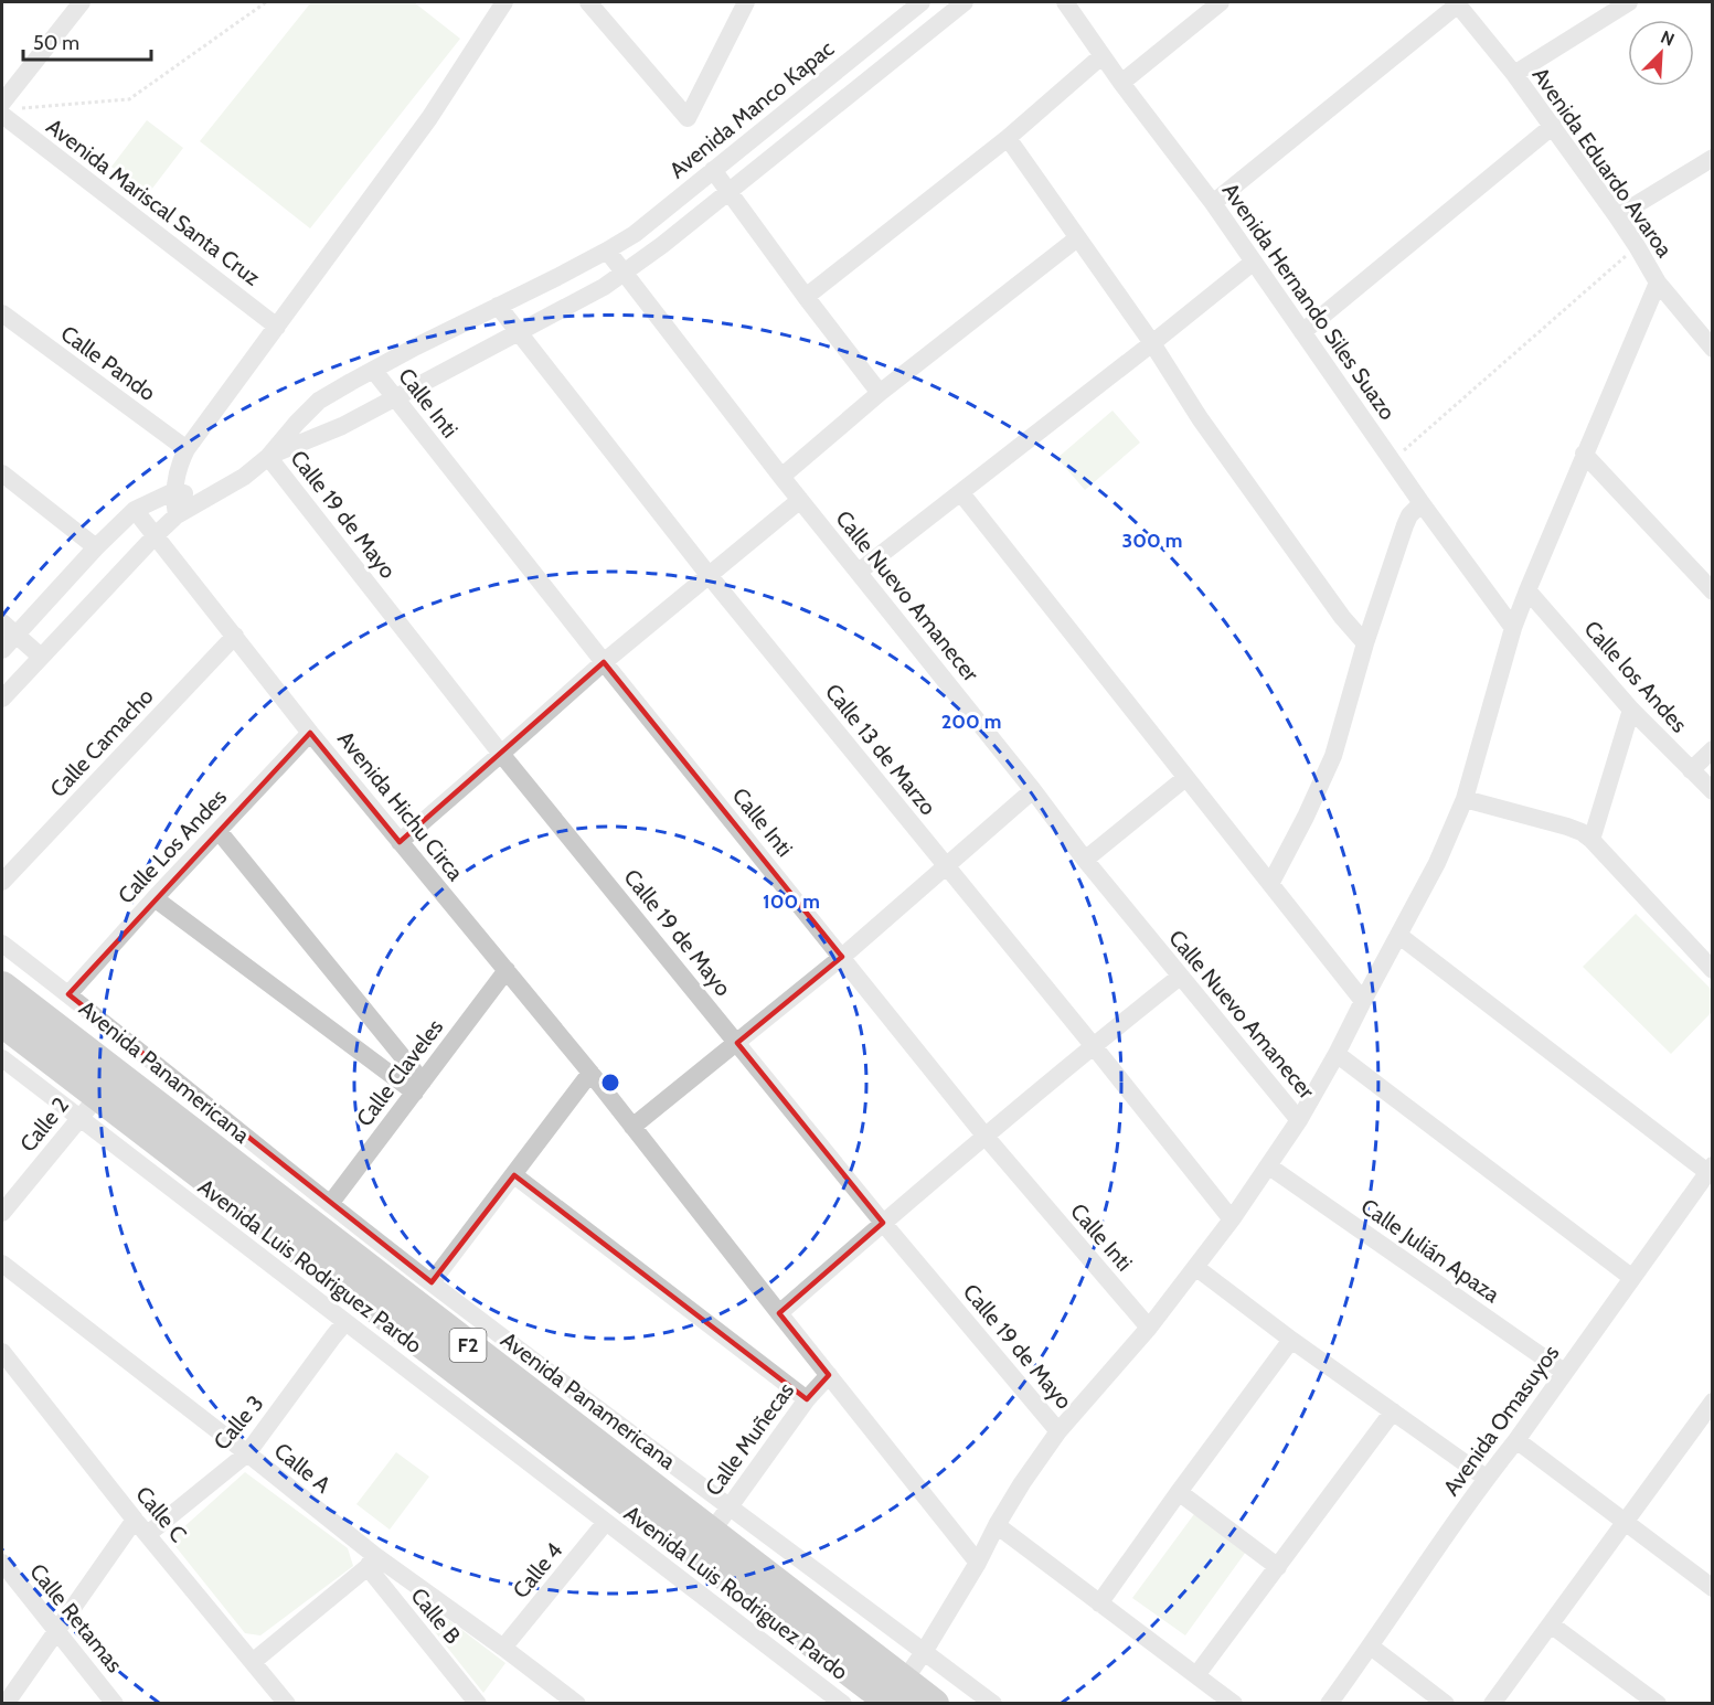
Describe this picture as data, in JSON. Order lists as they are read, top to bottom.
{
  "streets": {
    "highway": ["Avenida Panamericana", "F2"],
    "street": [
      "Avenida Manco Kapac",
      "Avenida Eduardo Avaroa",
      "Avenida Mariscal Santa Cruz",
      "Avenida Hernando Siles Suazo",
      "Calle Pando",
      "Calle Inti",
      "Calle 19 de Mayo",
      "Calle Nuevo Amanecer",
      "Calle los Andes",
      "Calle Camacho",
      "Calle 13 de Marzo",
      "Avenida Hichu Circa",
      "Calle Los Andes",
      "Calle Claveles",
      "Calle 2",
      "Calle Julián Apaza",
      "Avenida Luis Rodriguez Pardo",
      "Avenida Omasuyos",
      "Calle 3",
      "Calle Muñecas",
      "Calle A",
      "Calle C",
      "Calle 4",
      "Calle B",
      "Calle Retamas"
    ]
  },
  "crossings": [
    ["Avenida Manco Kapac", "Calle Inti"],
    ["Avenida Manco Kapac", "Calle 19 de Mayo"],
    ["Avenida Manco Kapac", "Calle Nuevo Amanecer"],
    ["Avenida Manco Kapac", "Calle 13 de Marzo"],
    ["Calle Camacho", "Avenida Hichu Circa"],
    ["Avenida Hichu Circa", "Calle Los Andes"],
    ["Avenida Hichu Circa", "Calle Claveles"],
    ["Avenida Hichu Circa", "Calle Muñecas"],
    ["Calle Los Andes", "Avenida Panamericana"],
    ["Avenida Panamericana", "Calle Claveles"],
    ["Avenida Panamericana", "Calle 2"],
    ["Avenida Panamericana", "Avenida Luis Rodriguez Pardo"],
    ["Avenida Panamericana", "Calle Muñecas"],
    ["Calle 2", "Avenida Luis Rodriguez Pardo"],
    ["Calle Julián Apaza", "Avenida Omasuyos"],
    ["Avenida Luis Rodriguez Pardo", "Calle 3"],
    ["Avenida Luis Rodriguez Pardo", "Calle 4"],
    ["Calle 3", "Calle A"],
    ["Calle 3", "Calle C"],
    ["Calle A", "Calle 4"],
    ["Calle A", "Calle B"]
  ],
  "scale_bar": "50 m",
  "north": "top right",
  "rings": ["300 m", "200 m", "100 m"]
}
